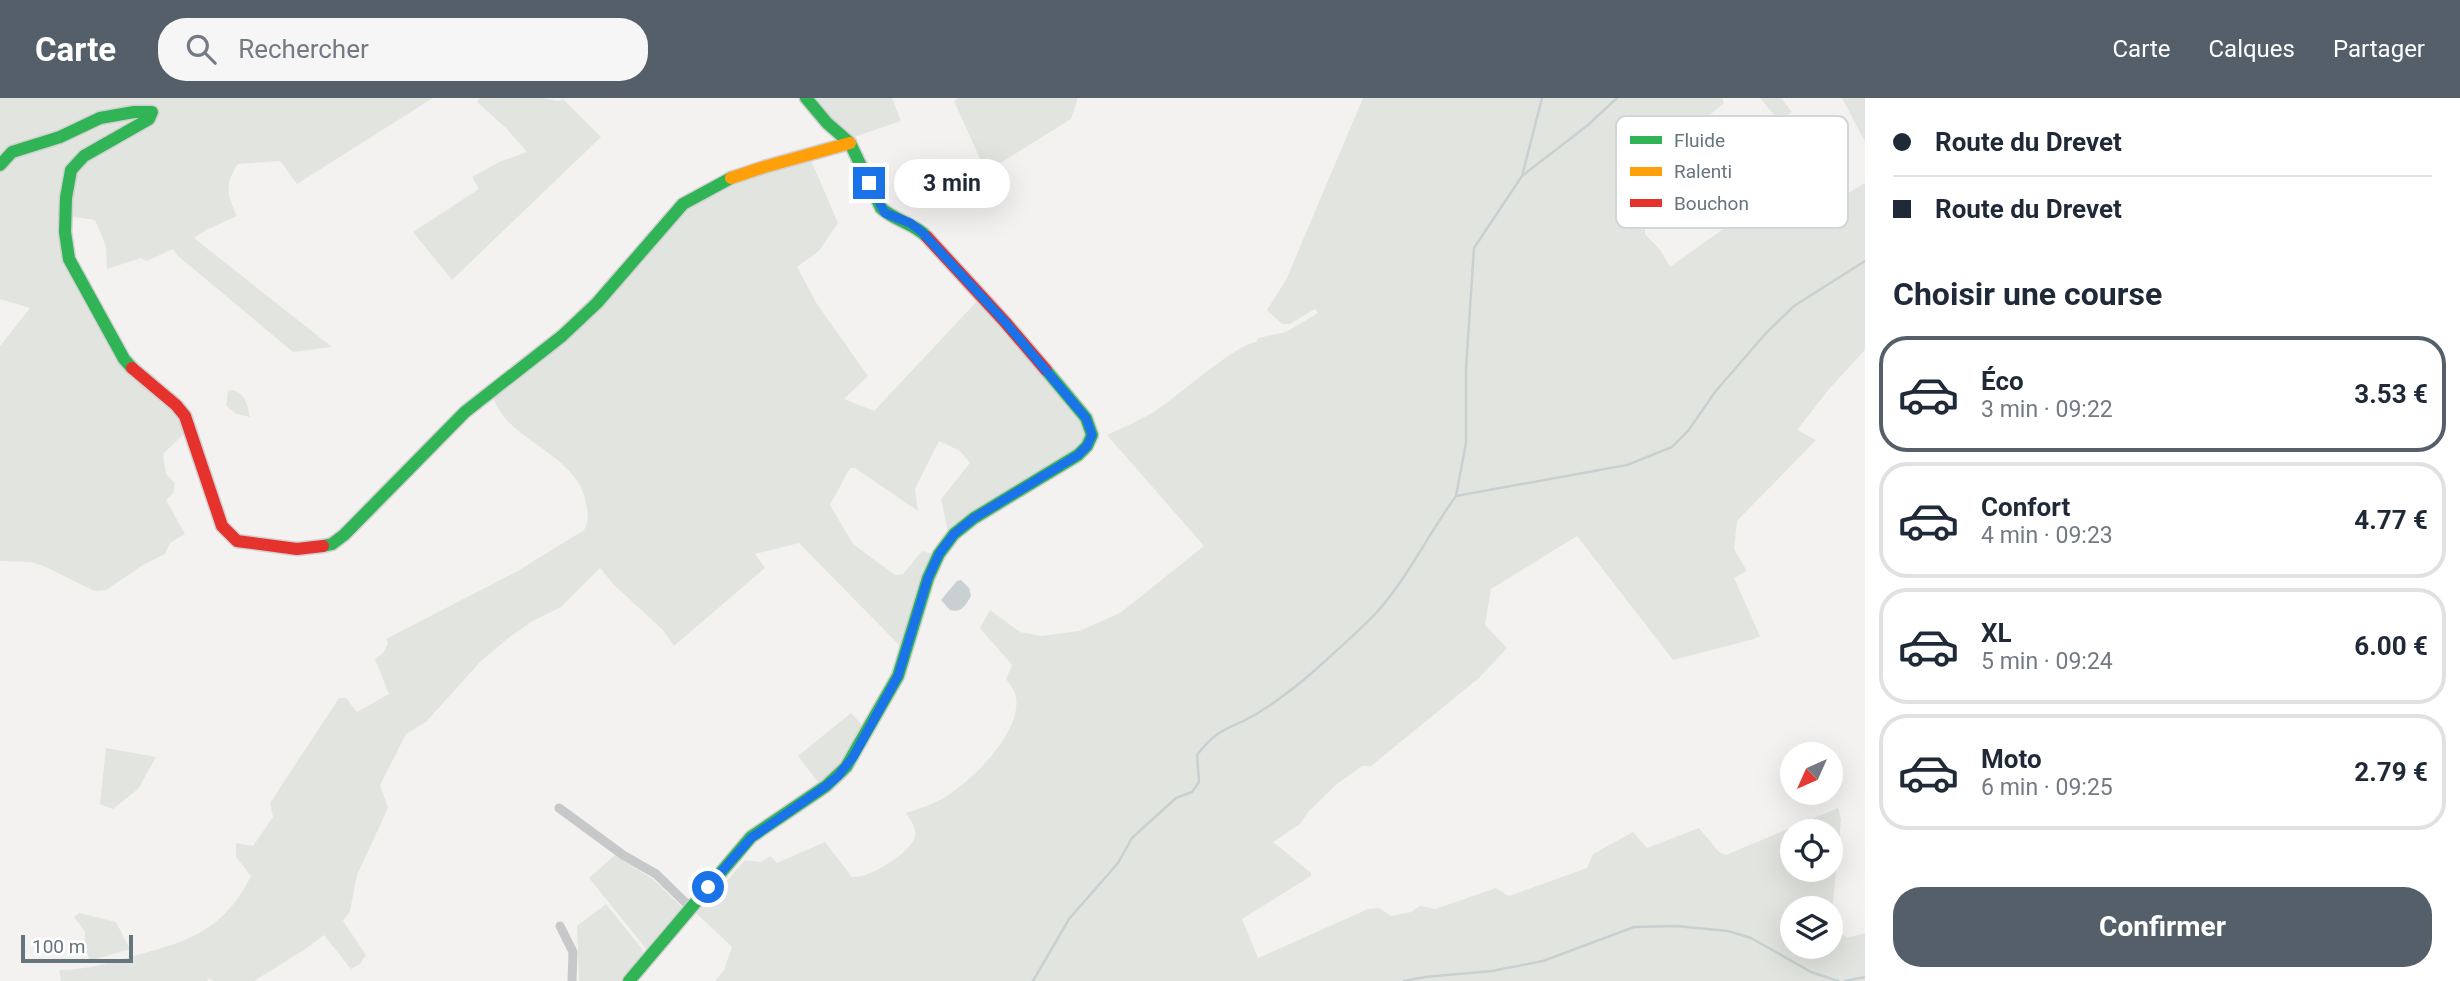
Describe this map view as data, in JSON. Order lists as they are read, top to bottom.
{
  "legend": ["Fluide", "Ralenti", "Bouchon"],
  "scale_bar": "100 m",
  "north": "bottom left",
  "page": {
    "header": "Carte",
    "search": "Rechercher",
    "nav": ["Carte", "Calques", "Partager"],
    "banner": ["Route du Drevet", "Route du Drevet"],
    "bubble": "3 min",
    "heading": "Choisir une course",
    "list": [
      {
        "name": "Éco",
        "note": "3 min · 09:22",
        "value": "3.53 €"
      },
      {
        "name": "Confort",
        "note": "4 min · 09:23",
        "value": "4.77 €"
      },
      {
        "name": "XL",
        "note": "5 min · 09:24",
        "value": "6.00 €"
      },
      {
        "name": "Moto",
        "note": "6 min · 09:25",
        "value": "2.79 €"
      }
    ],
    "buttons": "Confirmer",
    "scale": "100 m"
  }
}
